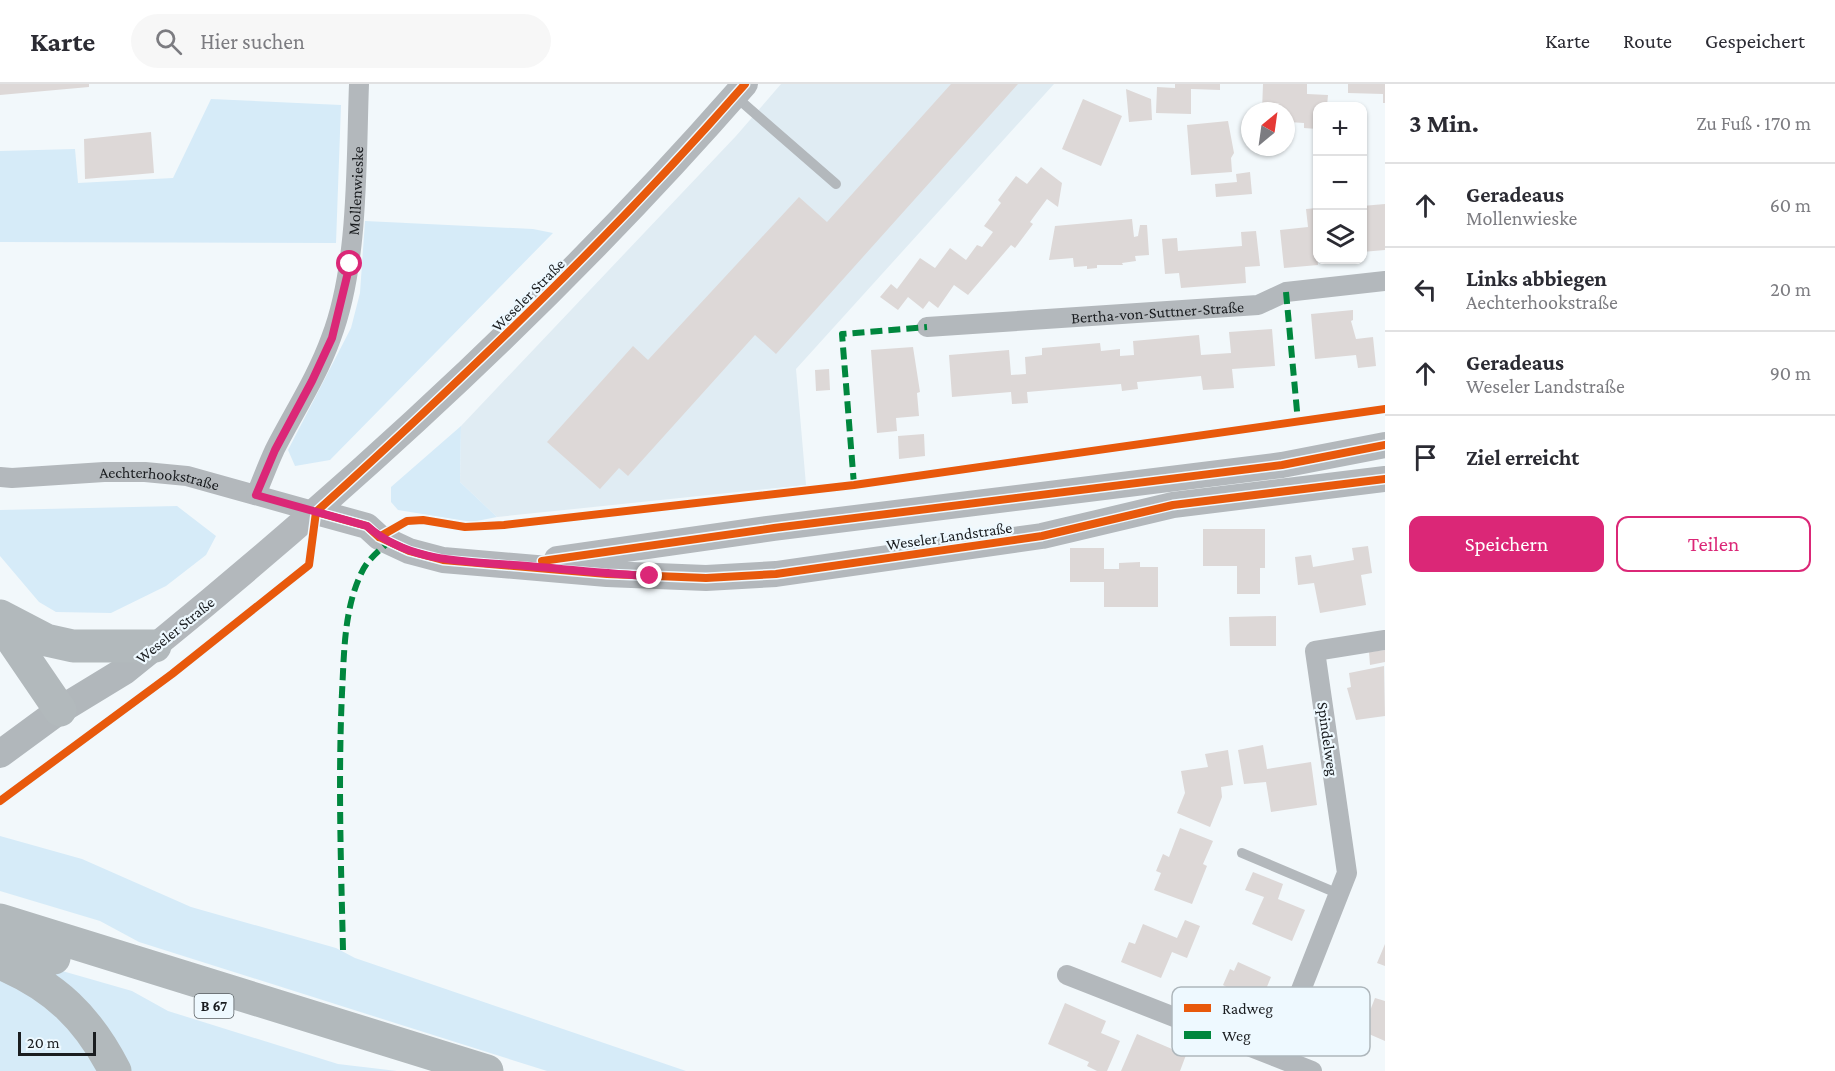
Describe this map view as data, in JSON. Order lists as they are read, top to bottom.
{
  "streets": {
    "highway": ["B 67"],
    "main road": ["Weseler Straße"],
    "street": [
      "Mollenwieske",
      "Bertha-von-Suttner-Straße",
      "Aechterhookstraße",
      "Weseler Landstraße",
      "Spindelweg"
    ]
  },
  "crossings": [
    ["Mollenwieske", "Aechterhookstraße"],
    ["Weseler Straße", "Aechterhookstraße"],
    ["Weseler Straße", "Weseler Landstraße"],
    ["Aechterhookstraße", "Weseler Landstraße"]
  ],
  "legend": ["Radweg", "Weg"],
  "scale_bar": "20 m",
  "north": "top right",
  "page": {
    "header": "Karte",
    "search": "Hier suchen",
    "nav": ["Karte", "Route", "Gespeichert"],
    "heading": ["3 Min.", "Zu Fuß · 170 m"],
    "map_buttons": ["+", "−"],
    "list": [
      ["Geradeaus", "Mollenwieske", "60 m"],
      ["Links abbiegen", "Aechterhookstraße", "20 m"],
      ["Geradeaus", "Weseler Landstraße", "90 m"],
      "Ziel erreicht"
    ],
    "buttons": ["Speichern", "Teilen"],
    "scale": "20 m"
  }
}
